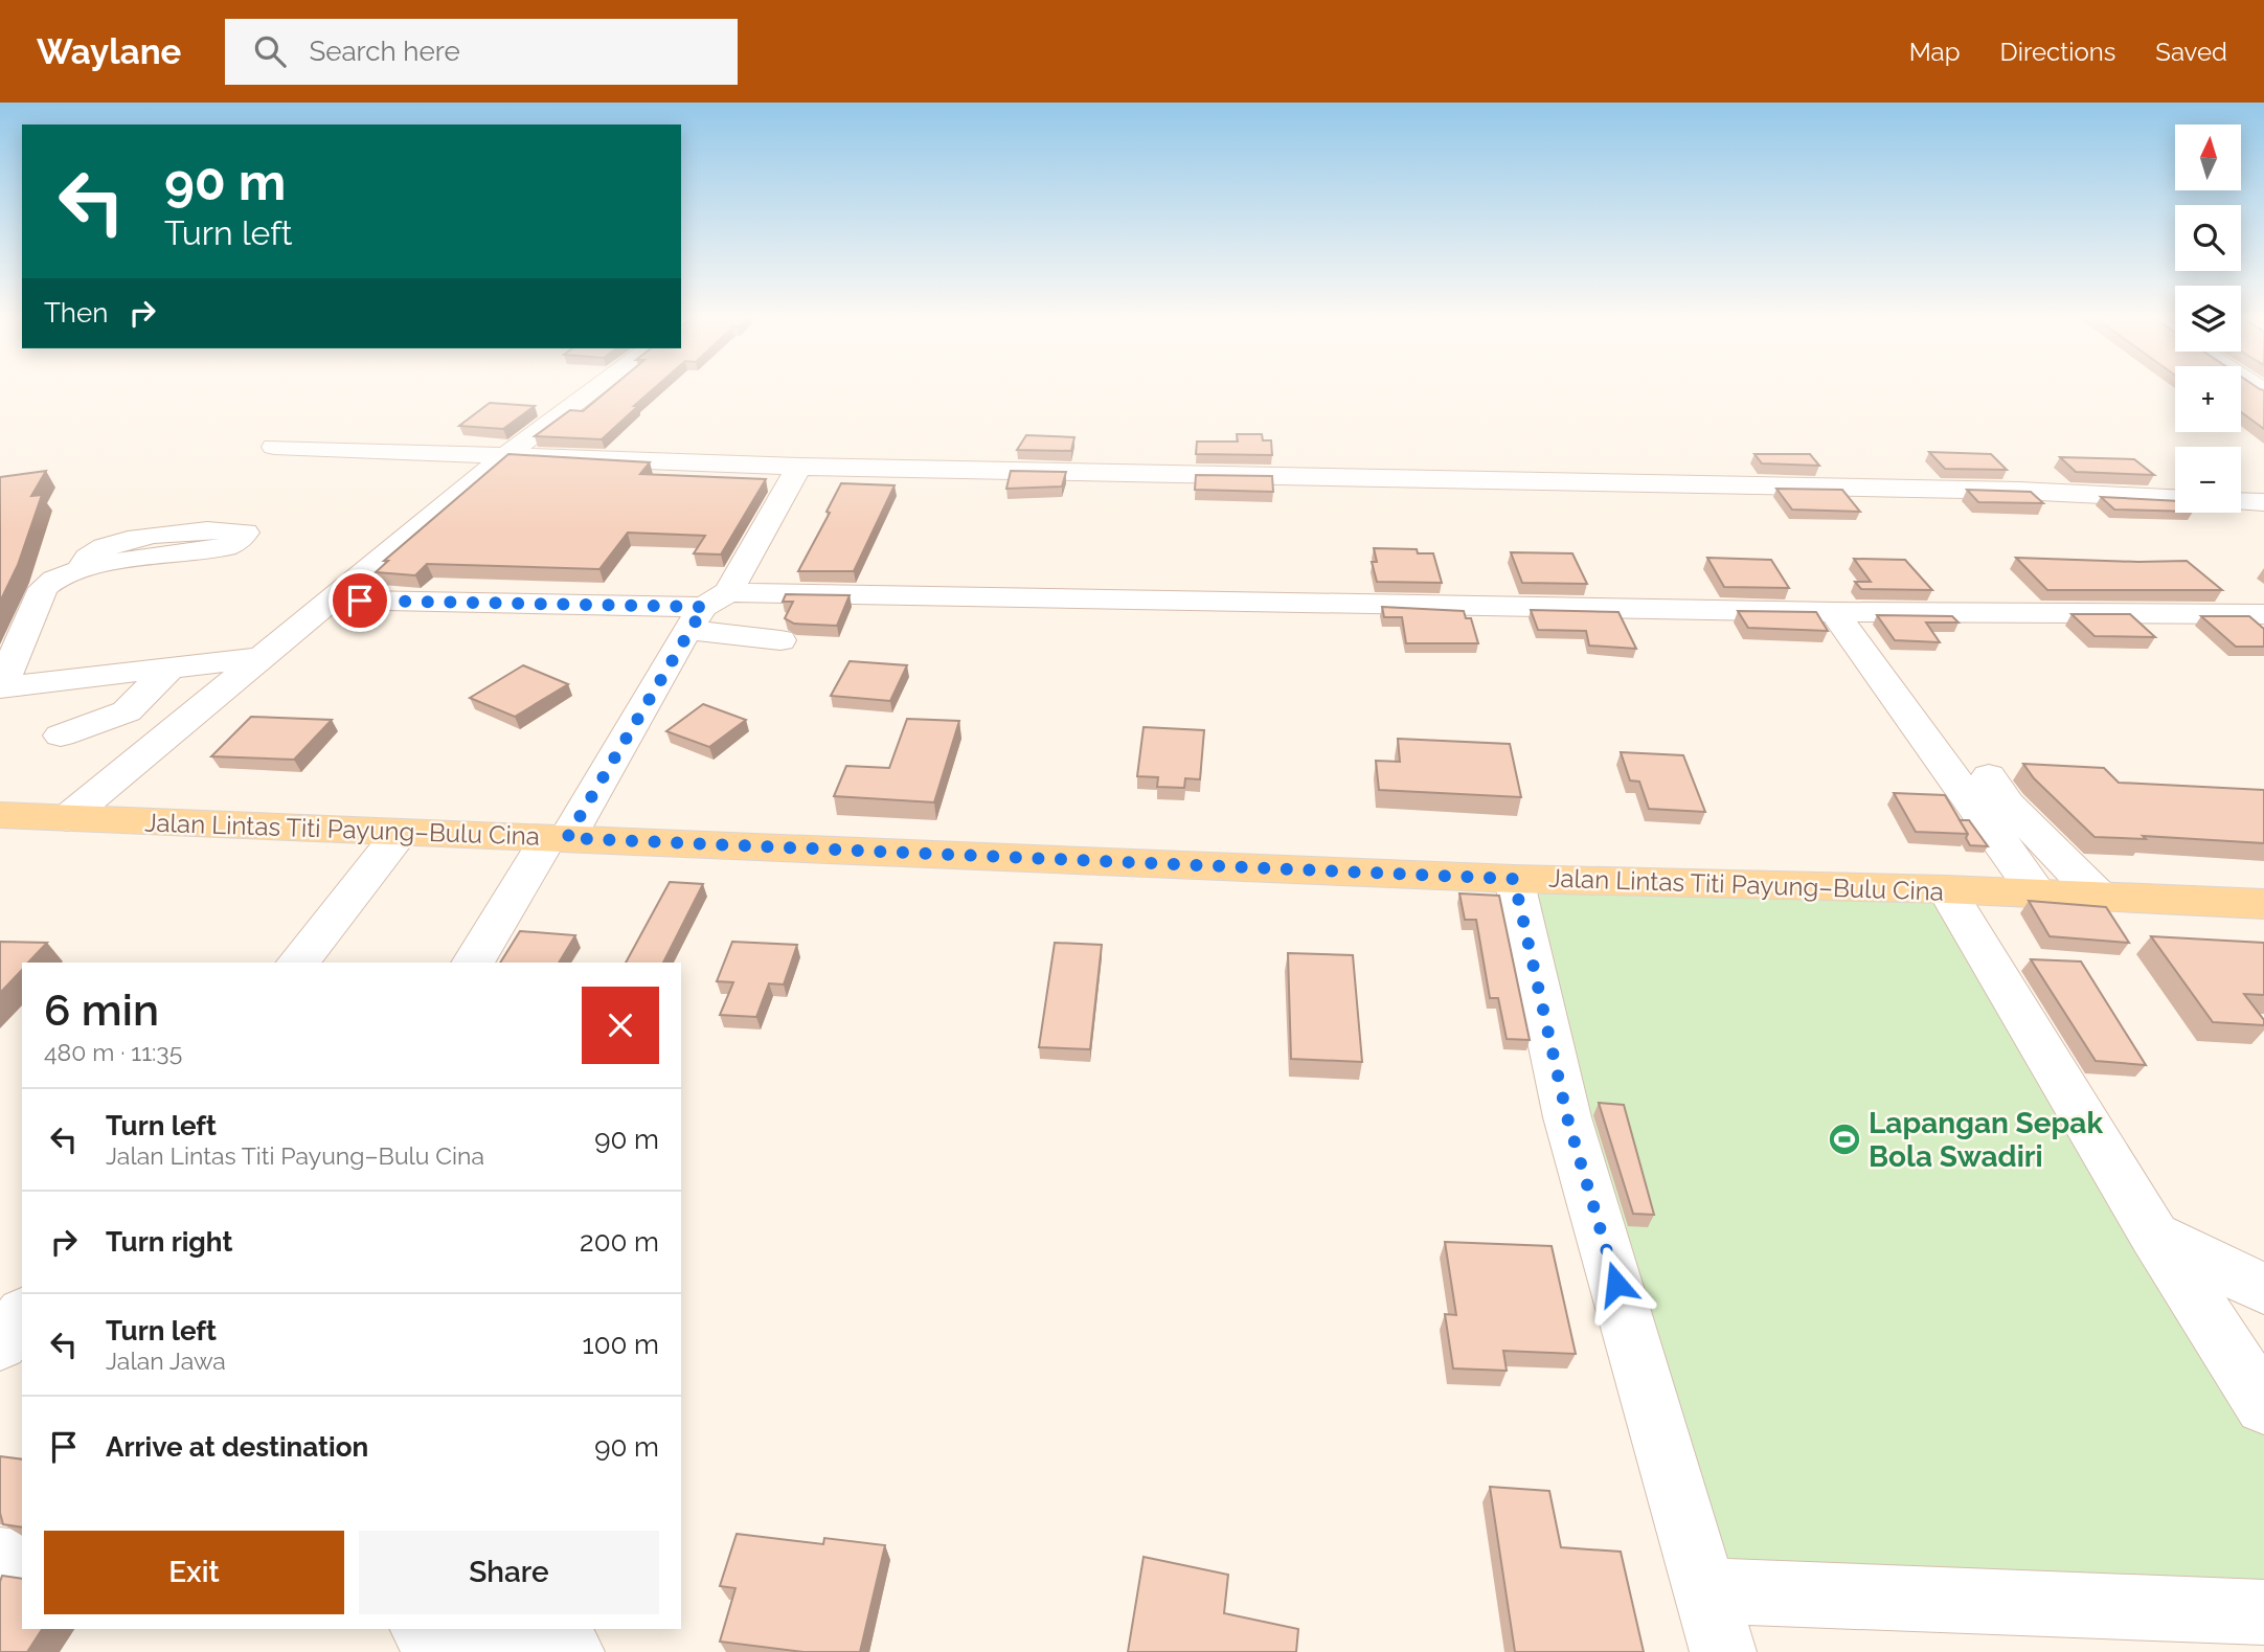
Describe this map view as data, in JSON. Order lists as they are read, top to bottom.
{
  "streets": {
    "main road": ["Jalan Lintas Titi Payung–Bulu Cina"]
  },
  "places": {
    "sports": ["Lapangan Sepak Bola Swadiri"]
  },
  "north": "top",
  "page": {
    "header": "Waylane",
    "search": "Search here",
    "nav": ["Map", "Directions", "Saved"],
    "map_buttons": ["+", "−"],
    "turn": ["90 m", "Turn left"],
    "then": "Then",
    "heading": ["6 min", "480 m · 11:35"],
    "list": [
      {
        "name": "Turn left",
        "note": "Jalan Lintas Titi Payung–Bulu Cina",
        "value": "90 m"
      },
      {
        "name": "Turn right",
        "value": "200 m"
      },
      {
        "name": "Turn left",
        "note": "Jalan Jawa",
        "value": "100 m"
      },
      {
        "name": "Arrive at destination",
        "value": "90 m"
      }
    ],
    "buttons": ["Exit", "Share"]
  }
}
